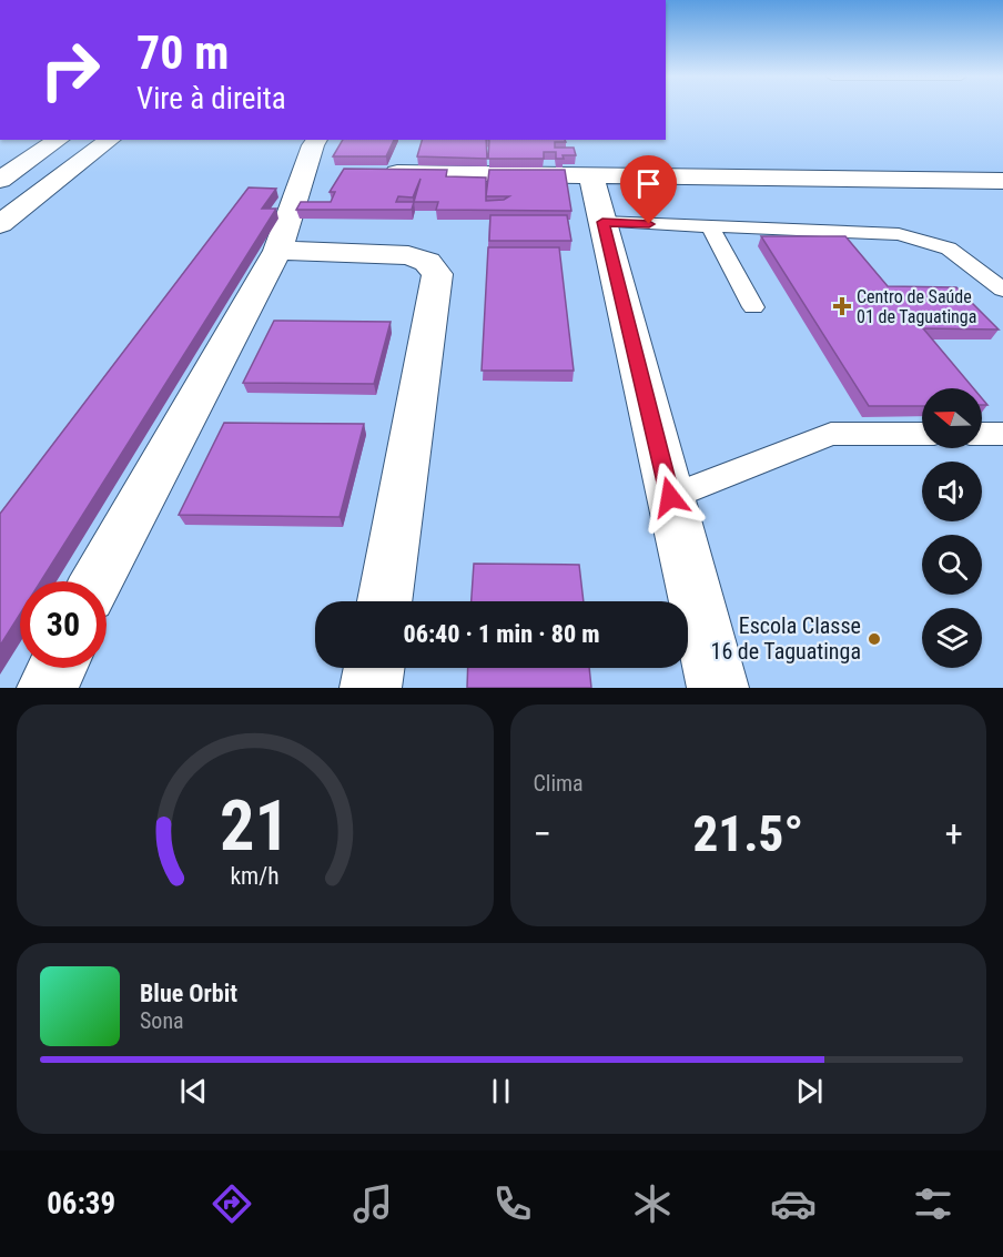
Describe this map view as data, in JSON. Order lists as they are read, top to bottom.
{
  "places": {
    "health": ["Centro de Saúde 01 de Taguatinga"],
    "other": ["Escola Classe 16 de Taguatinga"]
  },
  "north": "left",
  "page": {
    "turn": ["70 m", "Vire à direita"],
    "limit": "30",
    "trip": "06:40 · 1 min · 80 m",
    "tile": "Clima",
    "heat": ["−", "21.5°", "+"],
    "song": ["Blue Orbit", "Sona"],
    "tabs": "06:39",
    "gauge": ["21", "km/h"]
  }
}
